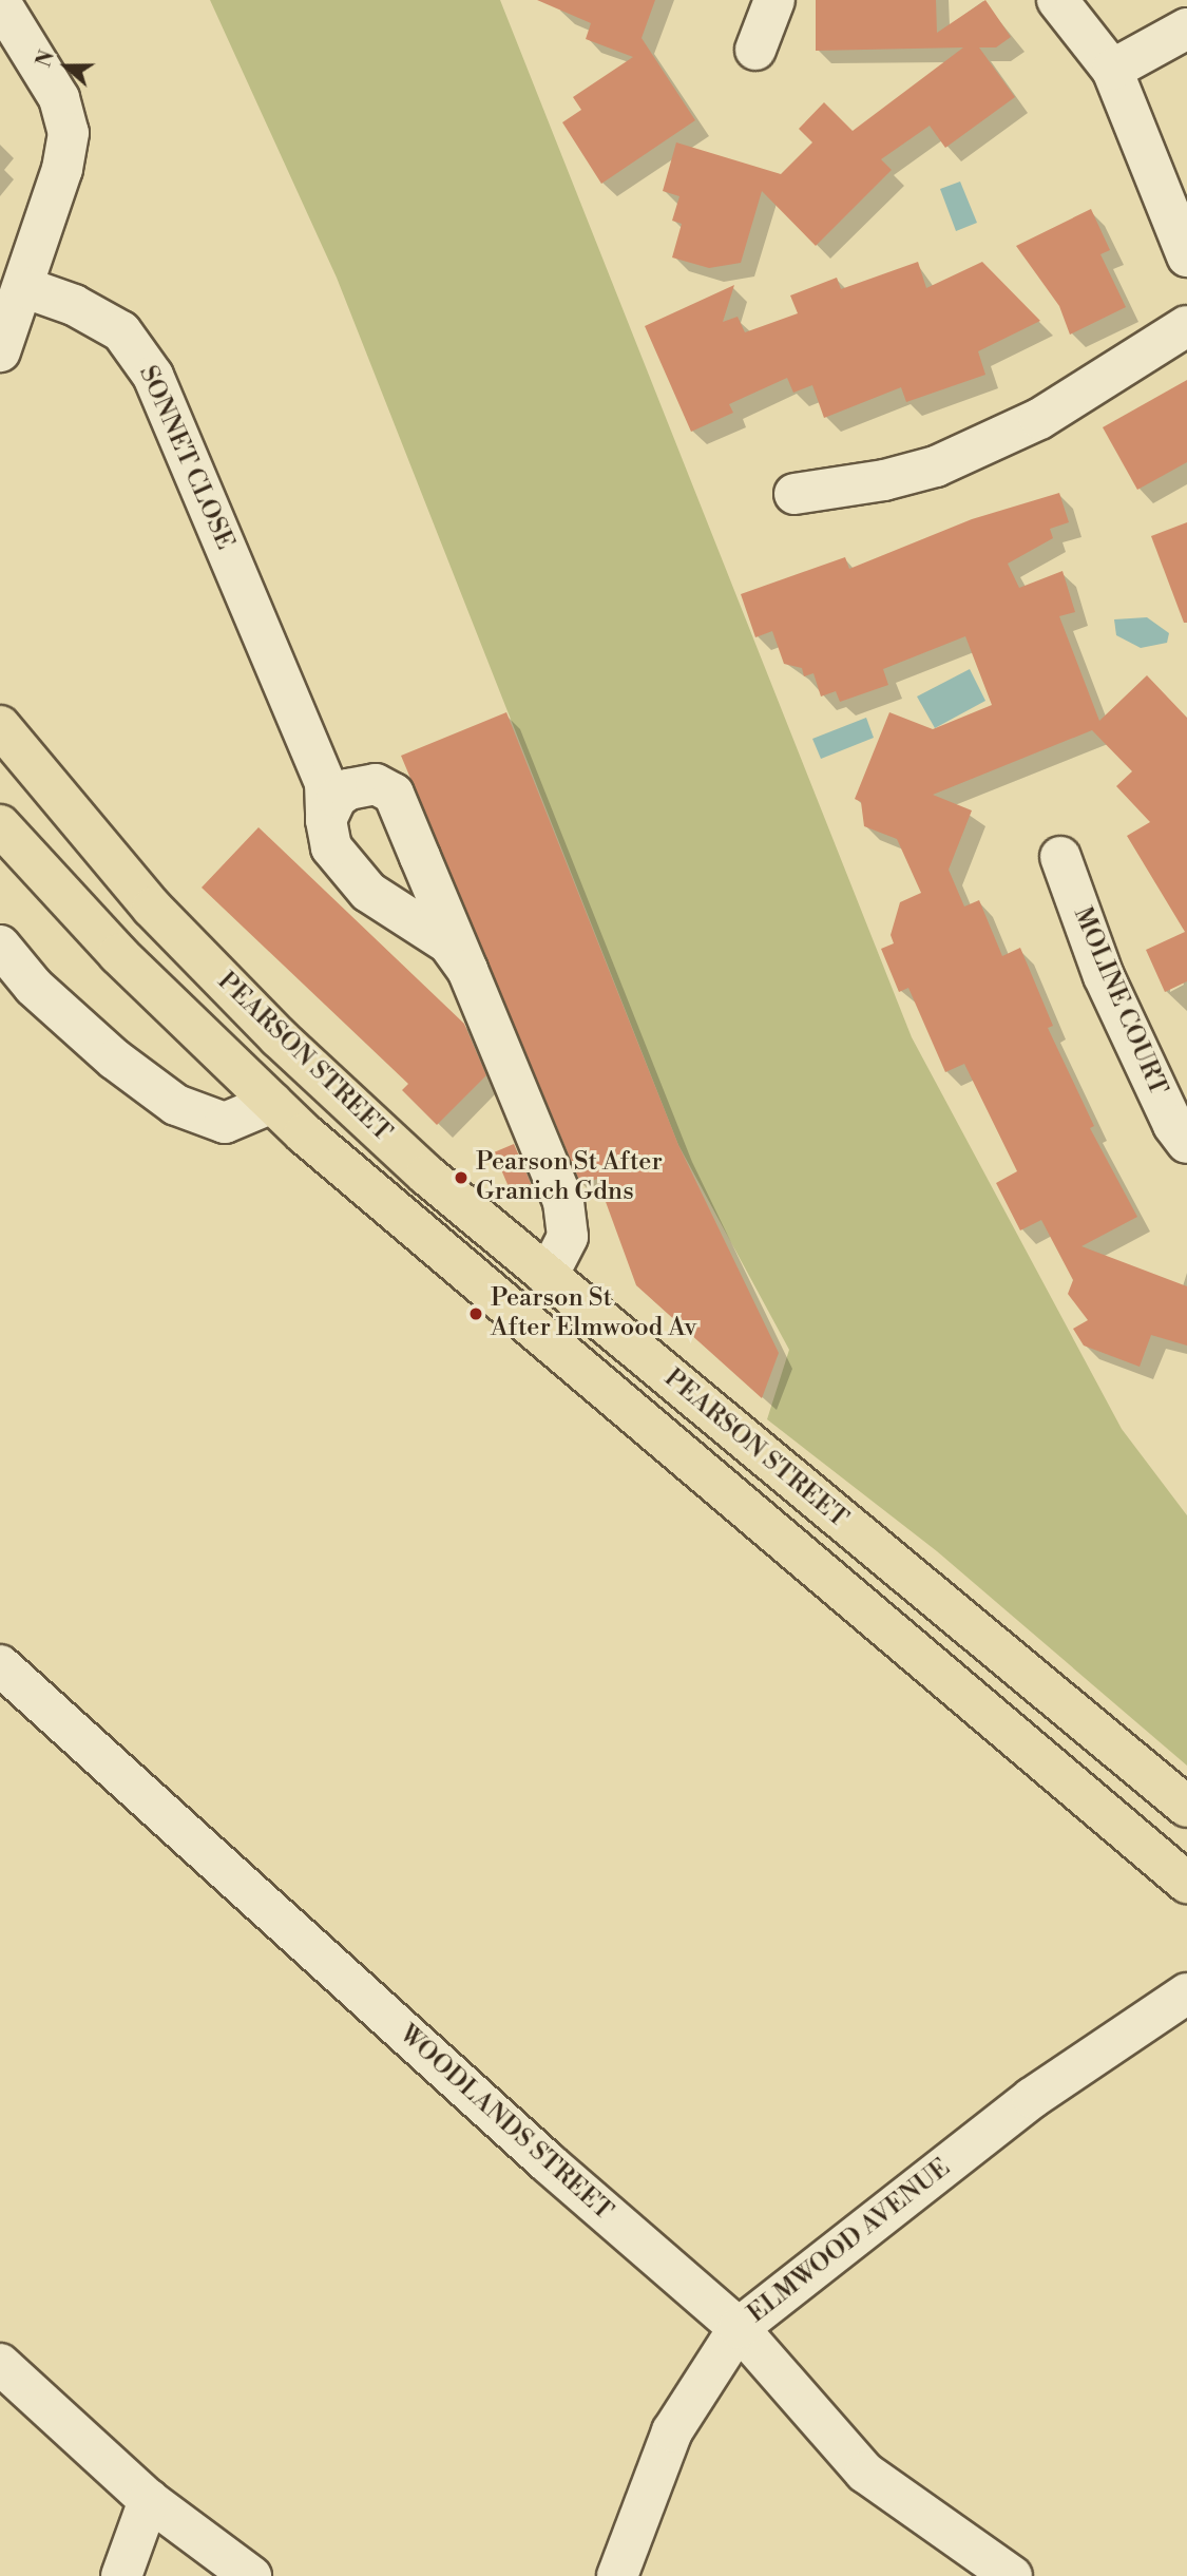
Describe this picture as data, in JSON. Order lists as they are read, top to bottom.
{
  "streets": {
    "main road": ["PEARSON STREET"],
    "street": [
      "SONNET CLOSE",
      "MOLINE COURT",
      "WOODLANDS STREET",
      "ELMWOOD AVENUE"
    ]
  },
  "crossings": [
    ["WOODLANDS STREET", "ELMWOOD AVENUE"]
  ],
  "places": ["Pearson St After Granich Gdns", "Pearson St After Elmwood Av"],
  "north": "left"
}
